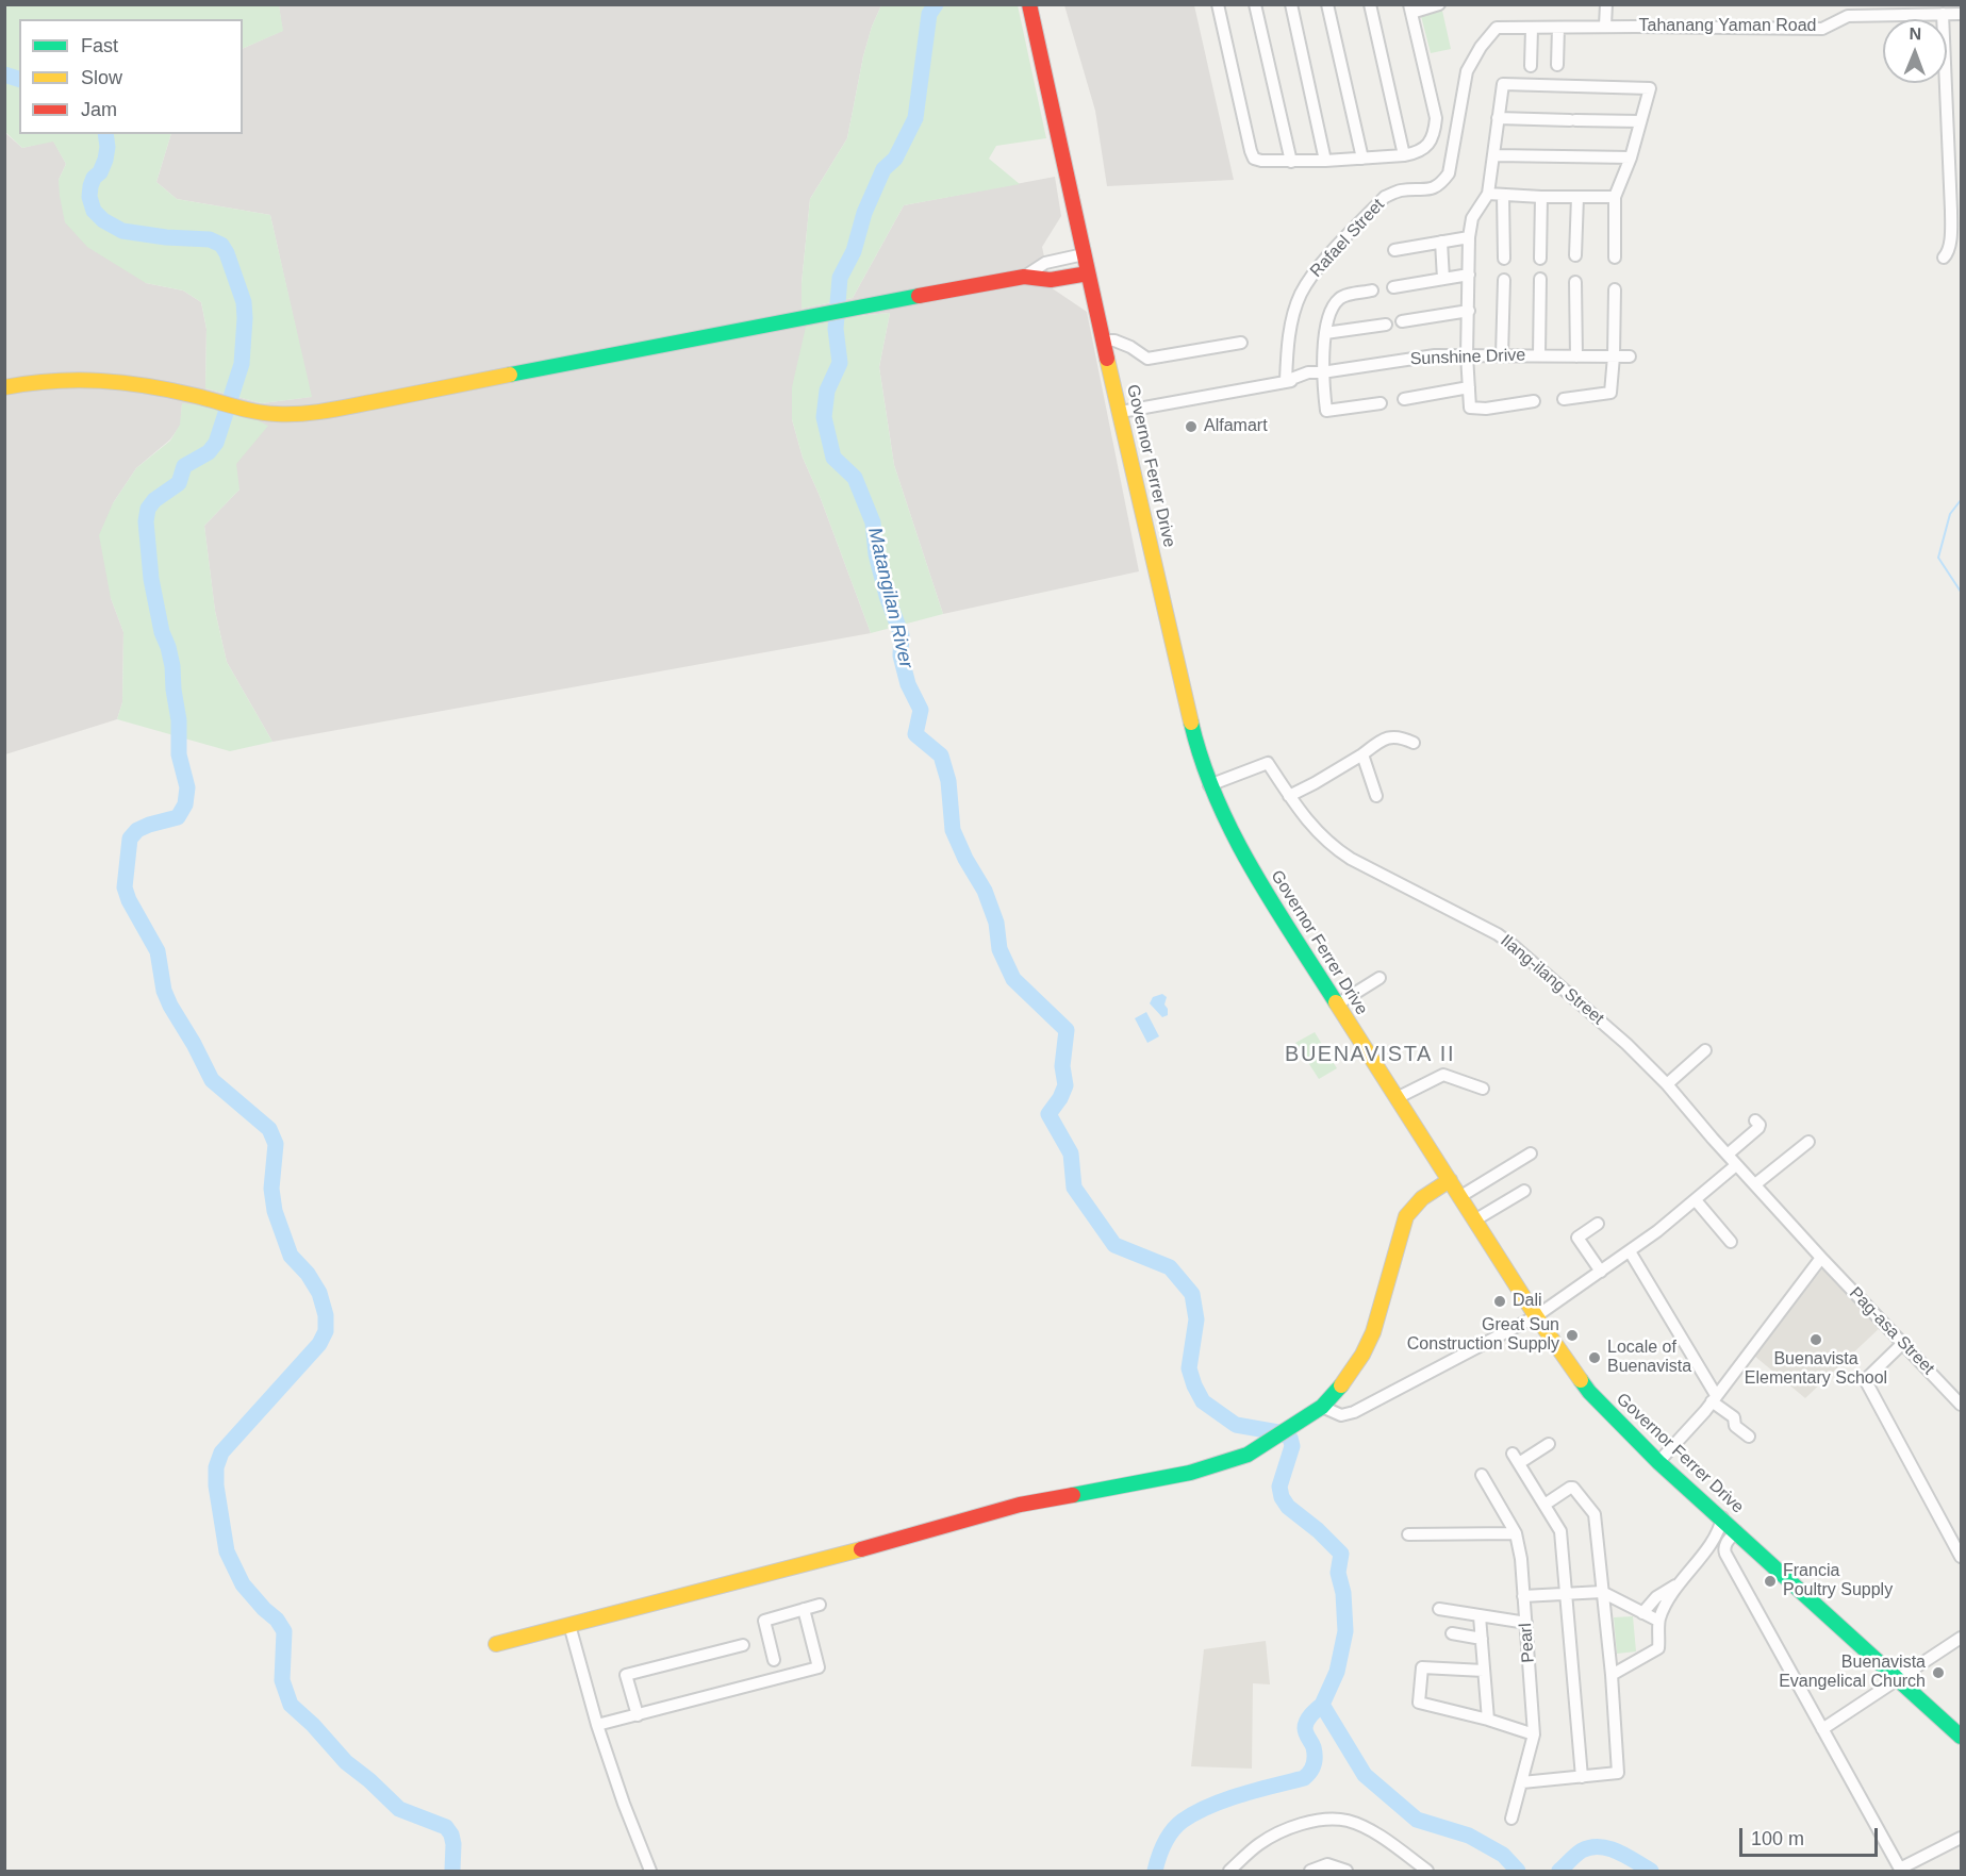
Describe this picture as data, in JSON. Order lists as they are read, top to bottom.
{
  "streets": {
    "street": [
      "Tahanang Yaman Road",
      "Rafael Street",
      "Sunshine Drive",
      "Governor Ferrer Drive",
      "Ilang-ilang Street",
      "Pag-asa Street",
      "Pearl"
    ]
  },
  "crossings": [
    ["Tahanang Yaman Road", "Rafael Street"],
    ["Rafael Street", "Sunshine Drive"],
    ["Sunshine Drive", "Governor Ferrer Drive"],
    ["Governor Ferrer Drive", "Ilang-ilang Street"],
    ["Ilang-ilang Street", "Pag-asa Street"]
  ],
  "districts": ["BUENAVISTA II"],
  "water": ["Matangilan River"],
  "places": [
    "Alfamart",
    "Dali",
    "Great Sun Construction Supply",
    "Buenavista Elementary School",
    "Locale of Buenavista",
    "Francia Poultry Supply",
    "Buenavista Evangelical Church"
  ],
  "legend": ["Fast", "Slow", "Jam"],
  "scale_bar": "100 m",
  "north": "top"
}
